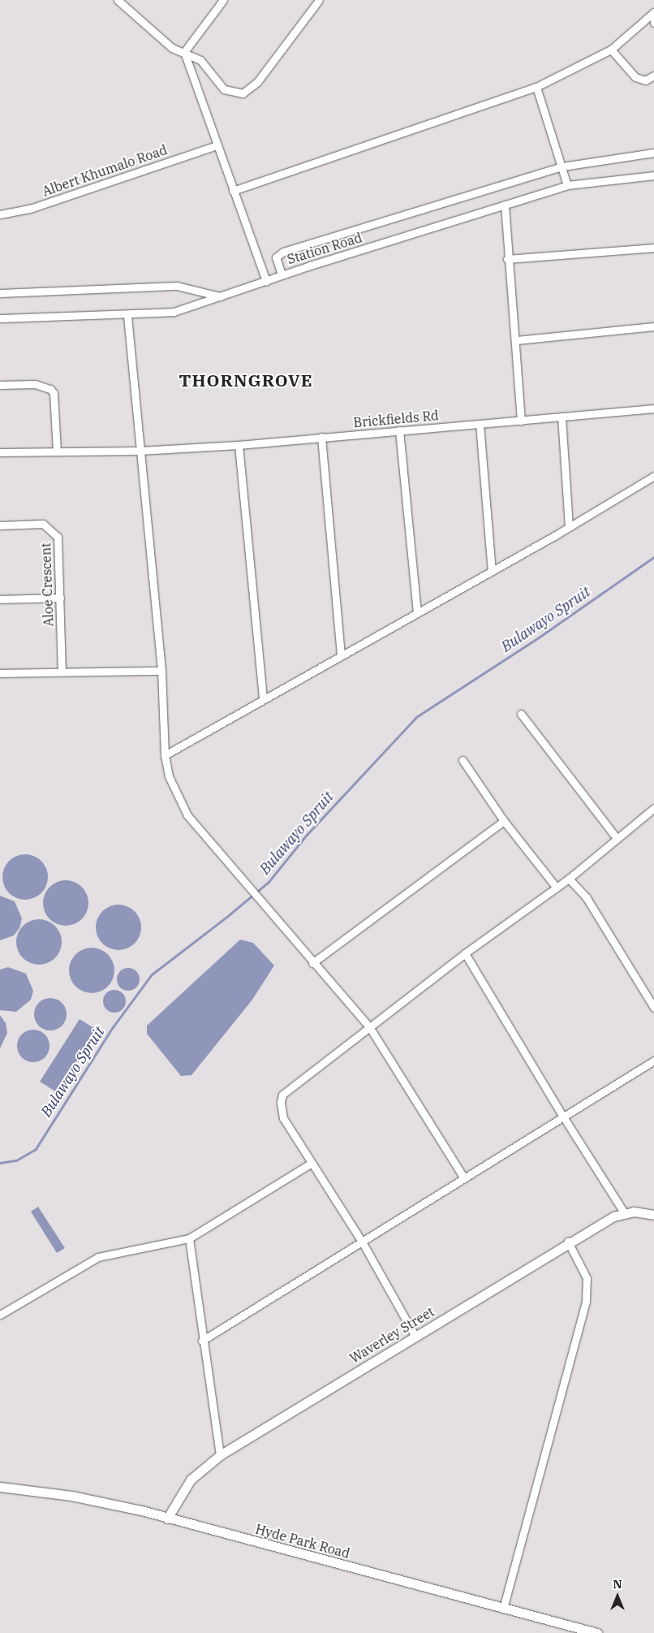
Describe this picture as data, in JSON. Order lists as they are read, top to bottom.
{
  "streets": {
    "street": [
      "Albert Khumalo Road",
      "Station Road",
      "Brickfields Rd",
      "Aloe Crescent",
      "Waverley Street",
      "Hyde Park Road"
    ]
  },
  "crossings": [
    ["Waverley Street", "Hyde Park Road"]
  ],
  "districts": ["THORNGROVE"],
  "water": ["Bulawayo Spruit"],
  "north": "top"
}
